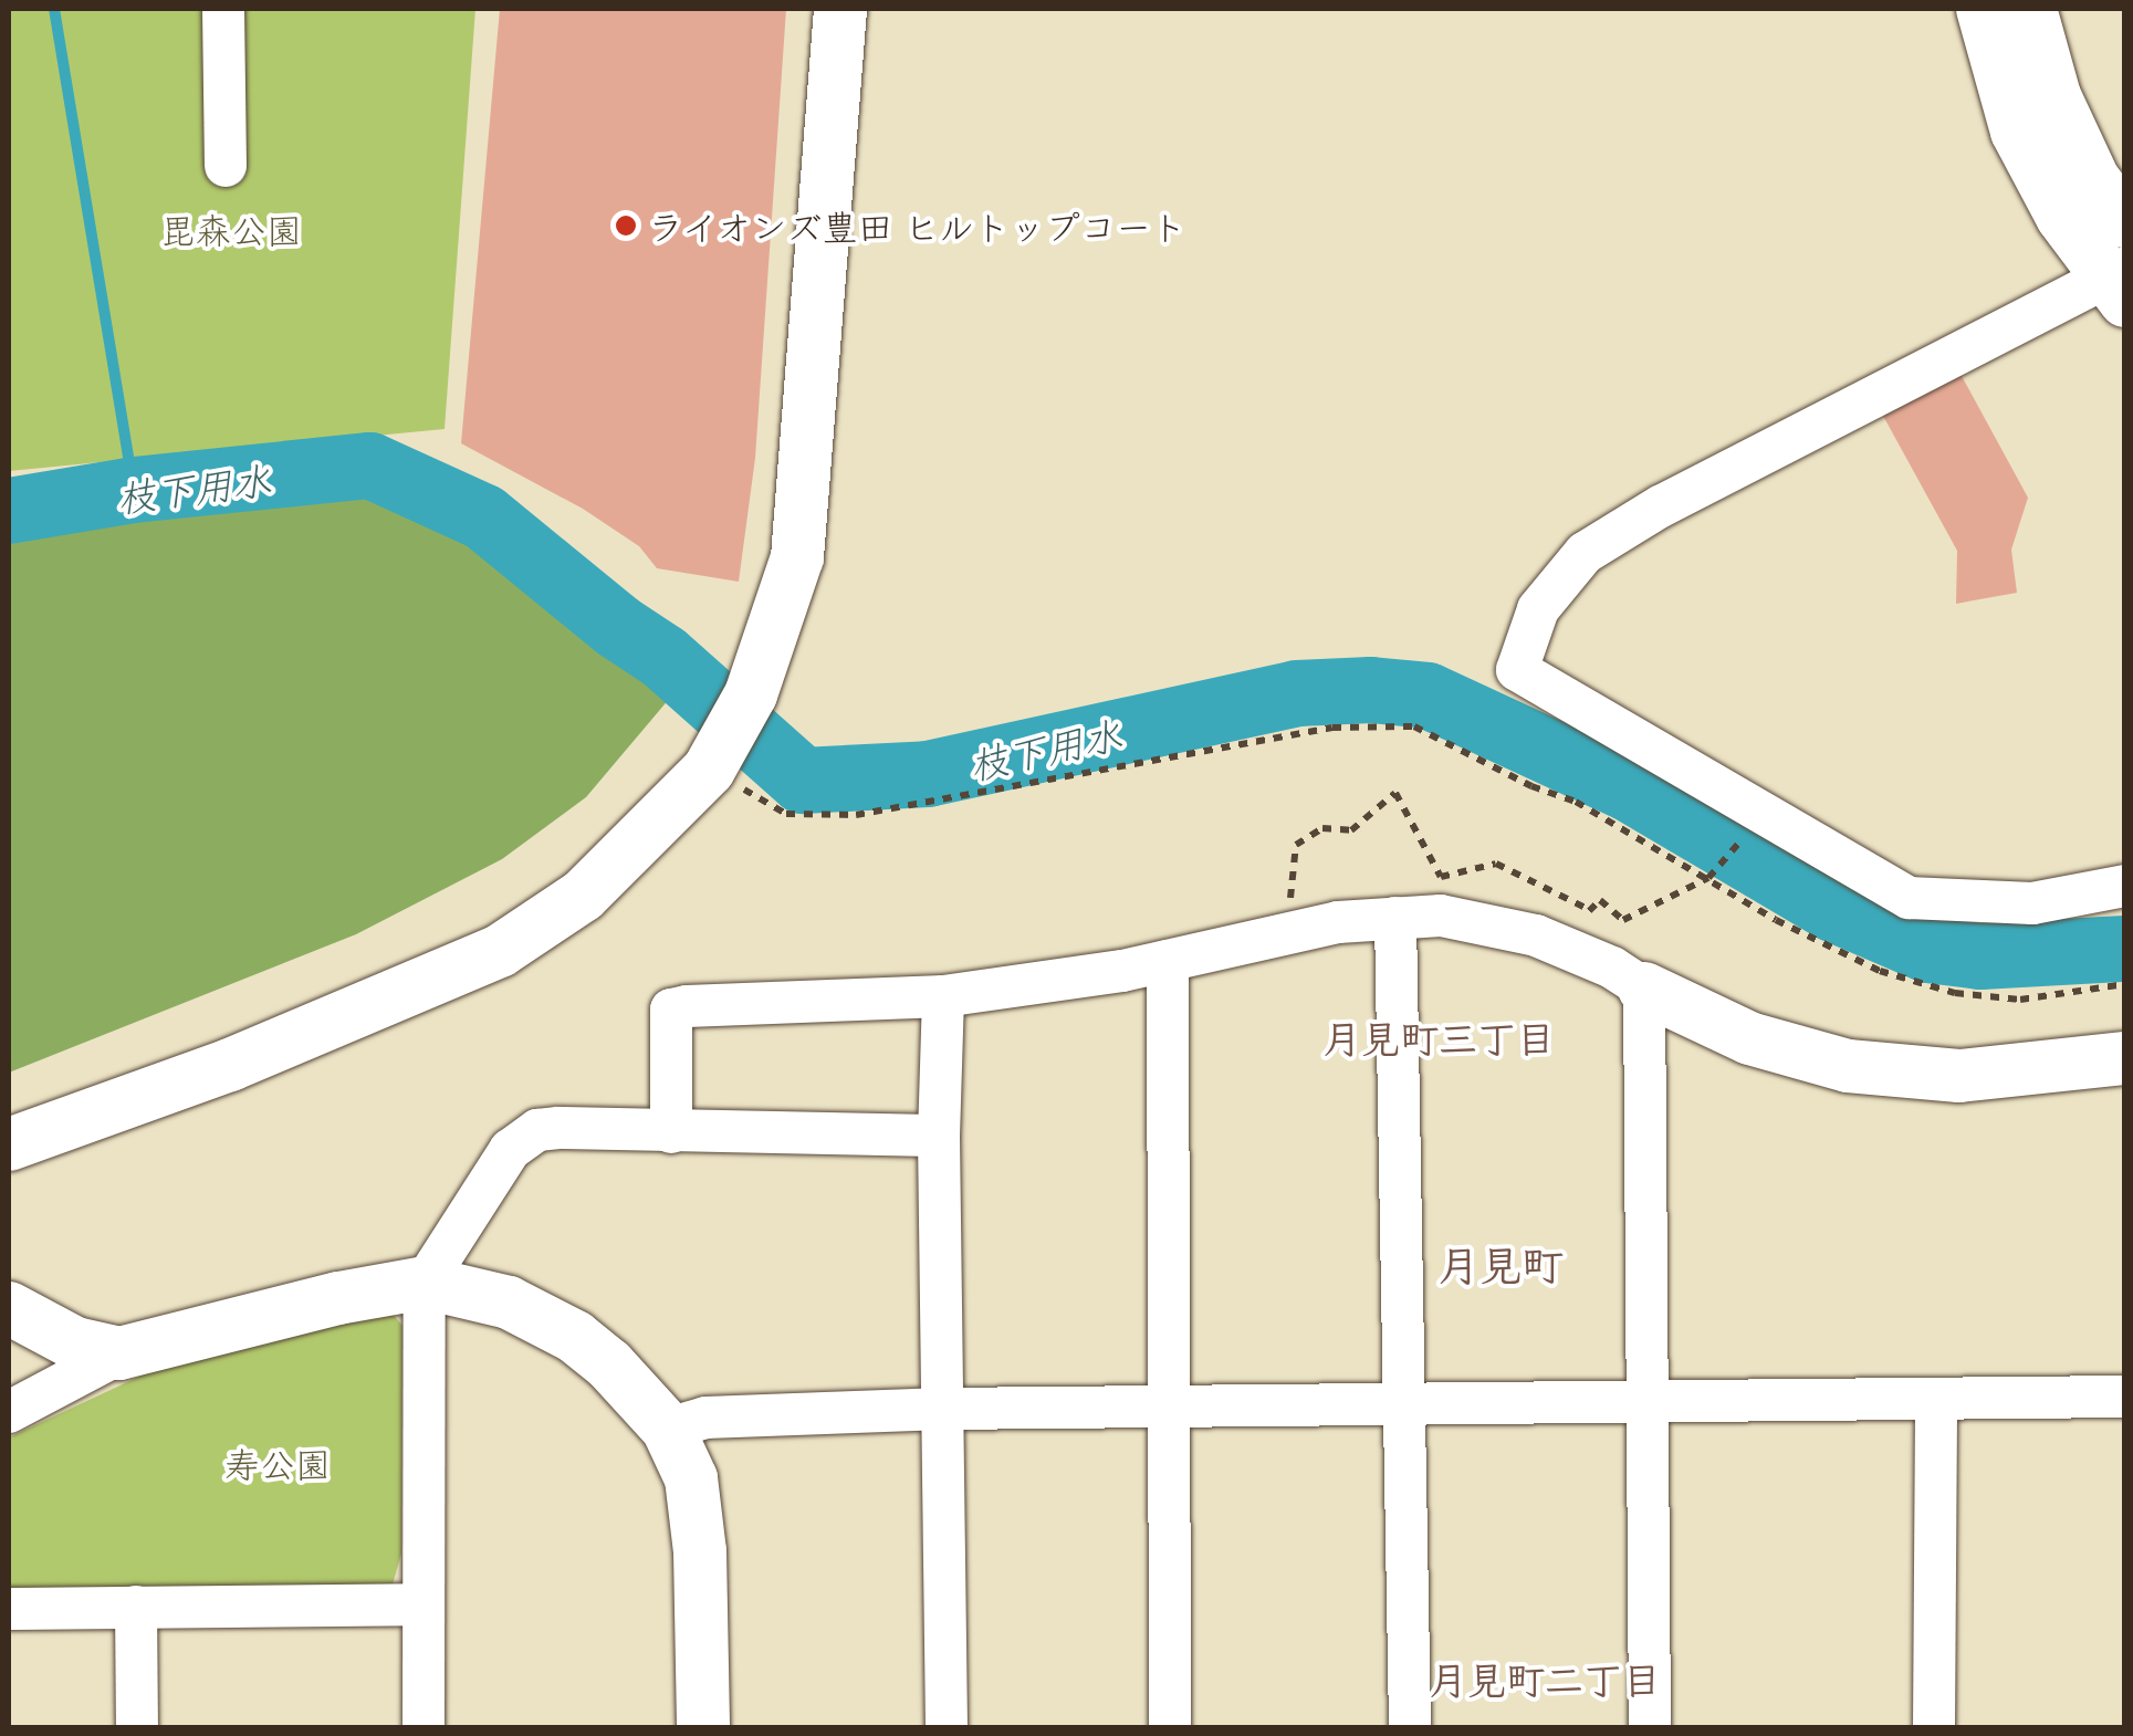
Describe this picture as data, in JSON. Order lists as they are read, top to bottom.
{
  "districts": ["月見町三丁目", "月見町", "月見町二丁目"],
  "water": ["枝下用水"],
  "parks": ["毘森公園", "寿公園"],
  "places": ["ライオンズ豊田 ヒルトップコート"]
}
